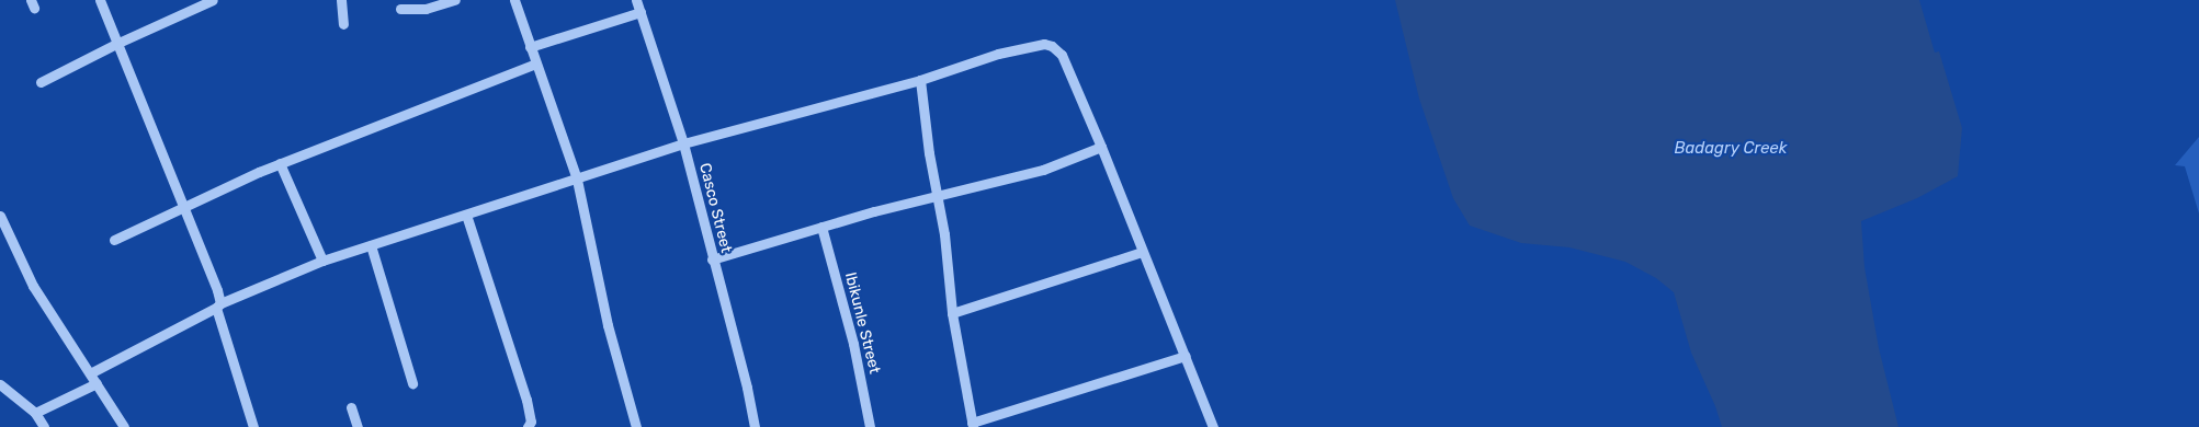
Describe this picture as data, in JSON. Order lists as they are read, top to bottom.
{
  "streets": {
    "street": ["Casco Street", "Ibikunle Street"]
  },
  "water": ["Badagry Creek"]
}
